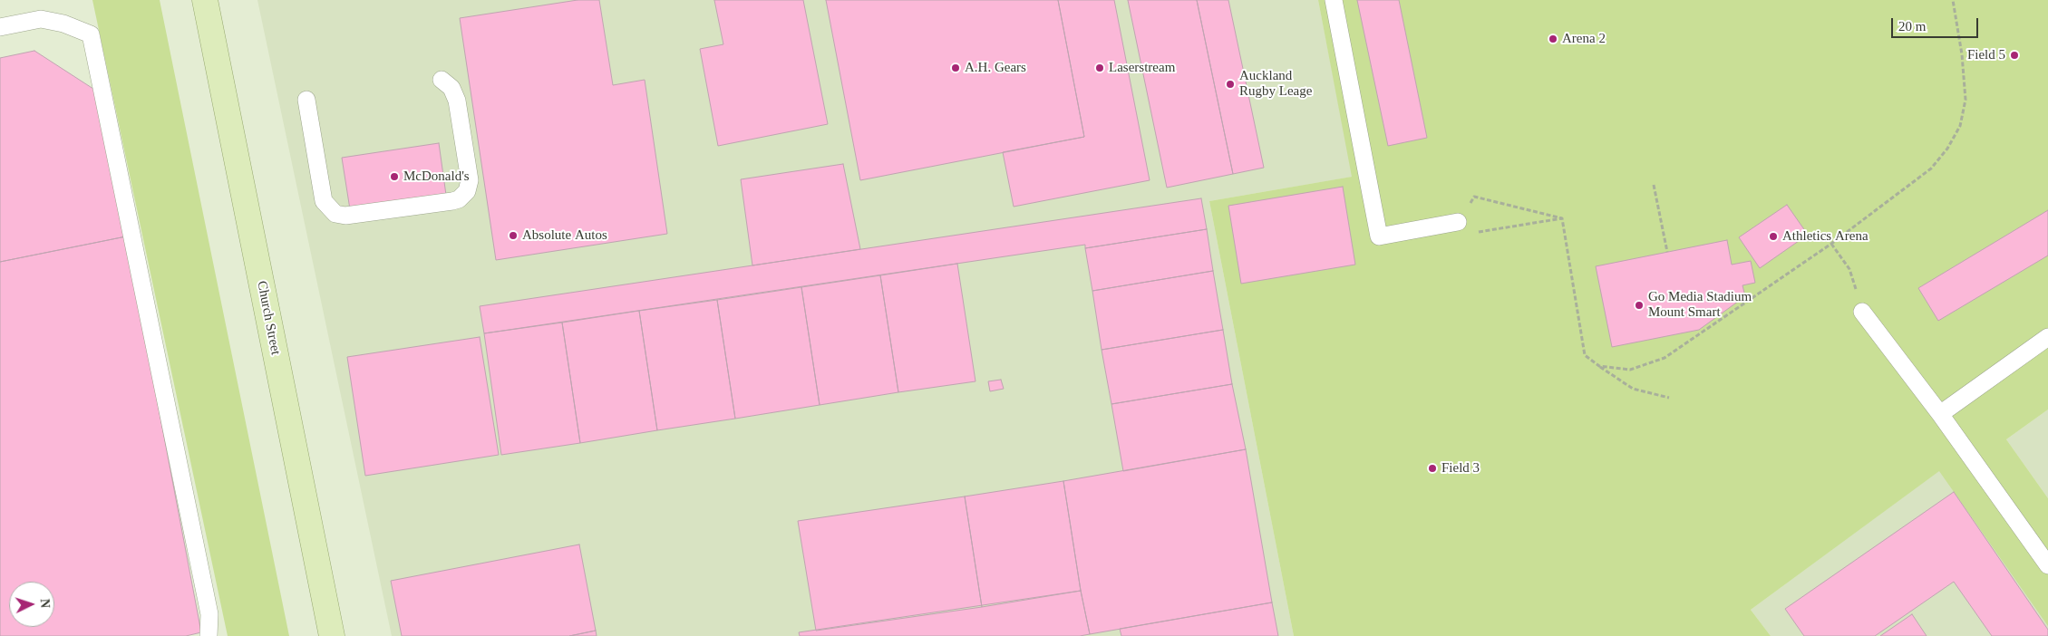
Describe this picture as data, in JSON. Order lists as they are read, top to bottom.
{
  "streets": {
    "main road": ["Church Street"]
  },
  "places": [
    "Arena 2",
    "Field 5",
    "A.H. Gears",
    "Laserstream",
    "Auckland Rugby Leage",
    "McDonald's",
    "Absolute Autos",
    "Athletics Arena",
    "Go Media Stadium Mount Smart",
    "Field 3"
  ],
  "scale_bar": "20 m",
  "north": "right"
}
